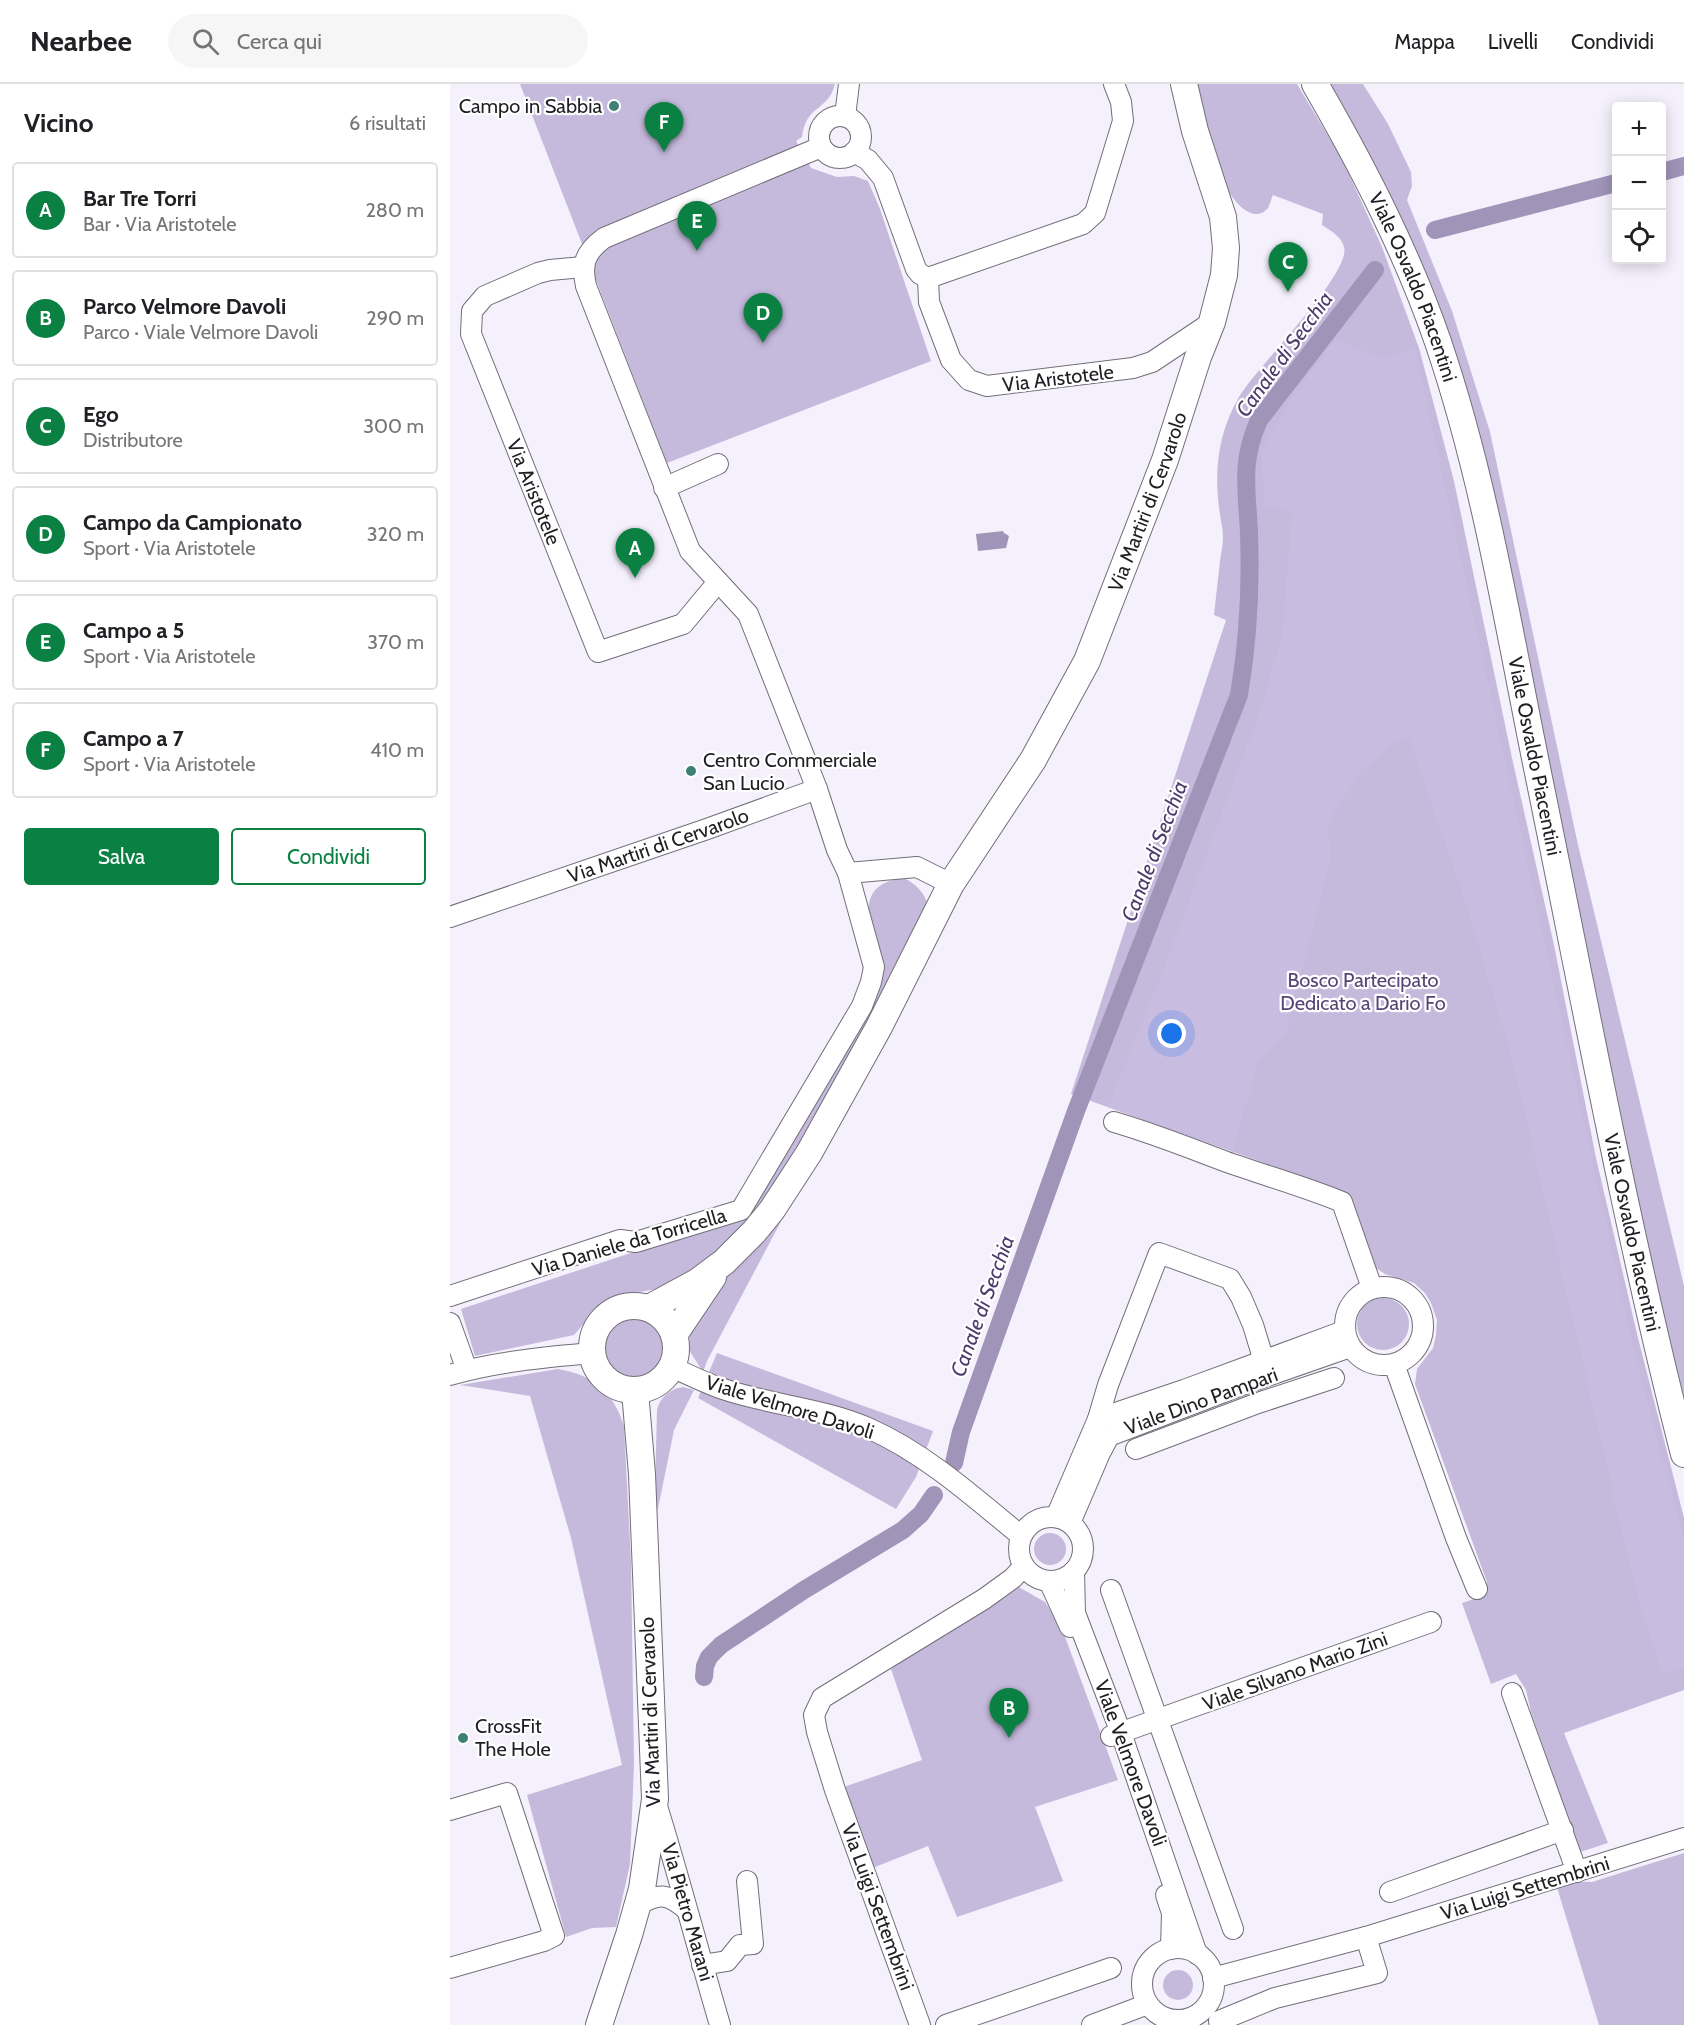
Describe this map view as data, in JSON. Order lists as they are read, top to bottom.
{
  "streets": {
    "main road": ["Viale Osvaldo Piacentini", "Via Martiri di Cervarolo"],
    "street": [
      "Via Aristotele",
      "Via Daniele da Torricella",
      "Viale Dino Pampari",
      "Viale Velmore Davoli",
      "Viale Silvano Mario Zini",
      "Via Luigi Settembrini",
      "Via Pietro Marani"
    ]
  },
  "crossings": [
    ["Via Aristotele", "Via Martiri di Cervarolo"],
    ["Via Martiri di Cervarolo", "Viale Velmore Davoli"],
    ["Via Martiri di Cervarolo", "Via Pietro Marani"],
    ["Viale Dino Pampari", "Viale Velmore Davoli"],
    ["Viale Dino Pampari", "Via Luigi Settembrini"],
    ["Viale Velmore Davoli", "Viale Silvano Mario Zini"],
    ["Viale Velmore Davoli", "Via Luigi Settembrini"]
  ],
  "water": ["Canale di Secchia"],
  "parks": ["Bosco Partecipato Dedicato a Dario Fo"],
  "places": ["Campo in Sabbia", "Centro Commerciale San Lucio", "CrossFit The Hole"],
  "page": {
    "header": "Nearbee",
    "search": "Cerca qui",
    "nav": ["Mappa", "Livelli", "Condividi"],
    "heading": ["Vicino", "6 risultati"],
    "map_buttons": ["+", "−"],
    "pins": [
      "F",
      "E",
      "C",
      "D",
      "A",
      "B"
    ],
    "list": [
      {
        "mark": "A",
        "name": "Bar Tre Torri",
        "note": "Bar · Via Aristotele",
        "value": "280 m"
      },
      {
        "mark": "B",
        "name": "Parco Velmore Davoli",
        "note": "Parco · Viale Velmore Davoli",
        "value": "290 m"
      },
      {
        "mark": "C",
        "name": "Ego",
        "note": "Distributore",
        "value": "300 m"
      },
      {
        "mark": "D",
        "name": "Campo da Campionato",
        "note": "Sport · Via Aristotele",
        "value": "320 m"
      },
      {
        "mark": "E",
        "name": "Campo a 5",
        "note": "Sport · Via Aristotele",
        "value": "370 m"
      },
      {
        "mark": "F",
        "name": "Campo a 7",
        "note": "Sport · Via Aristotele",
        "value": "410 m"
      }
    ],
    "buttons": ["Salva", "Condividi"]
  }
}
